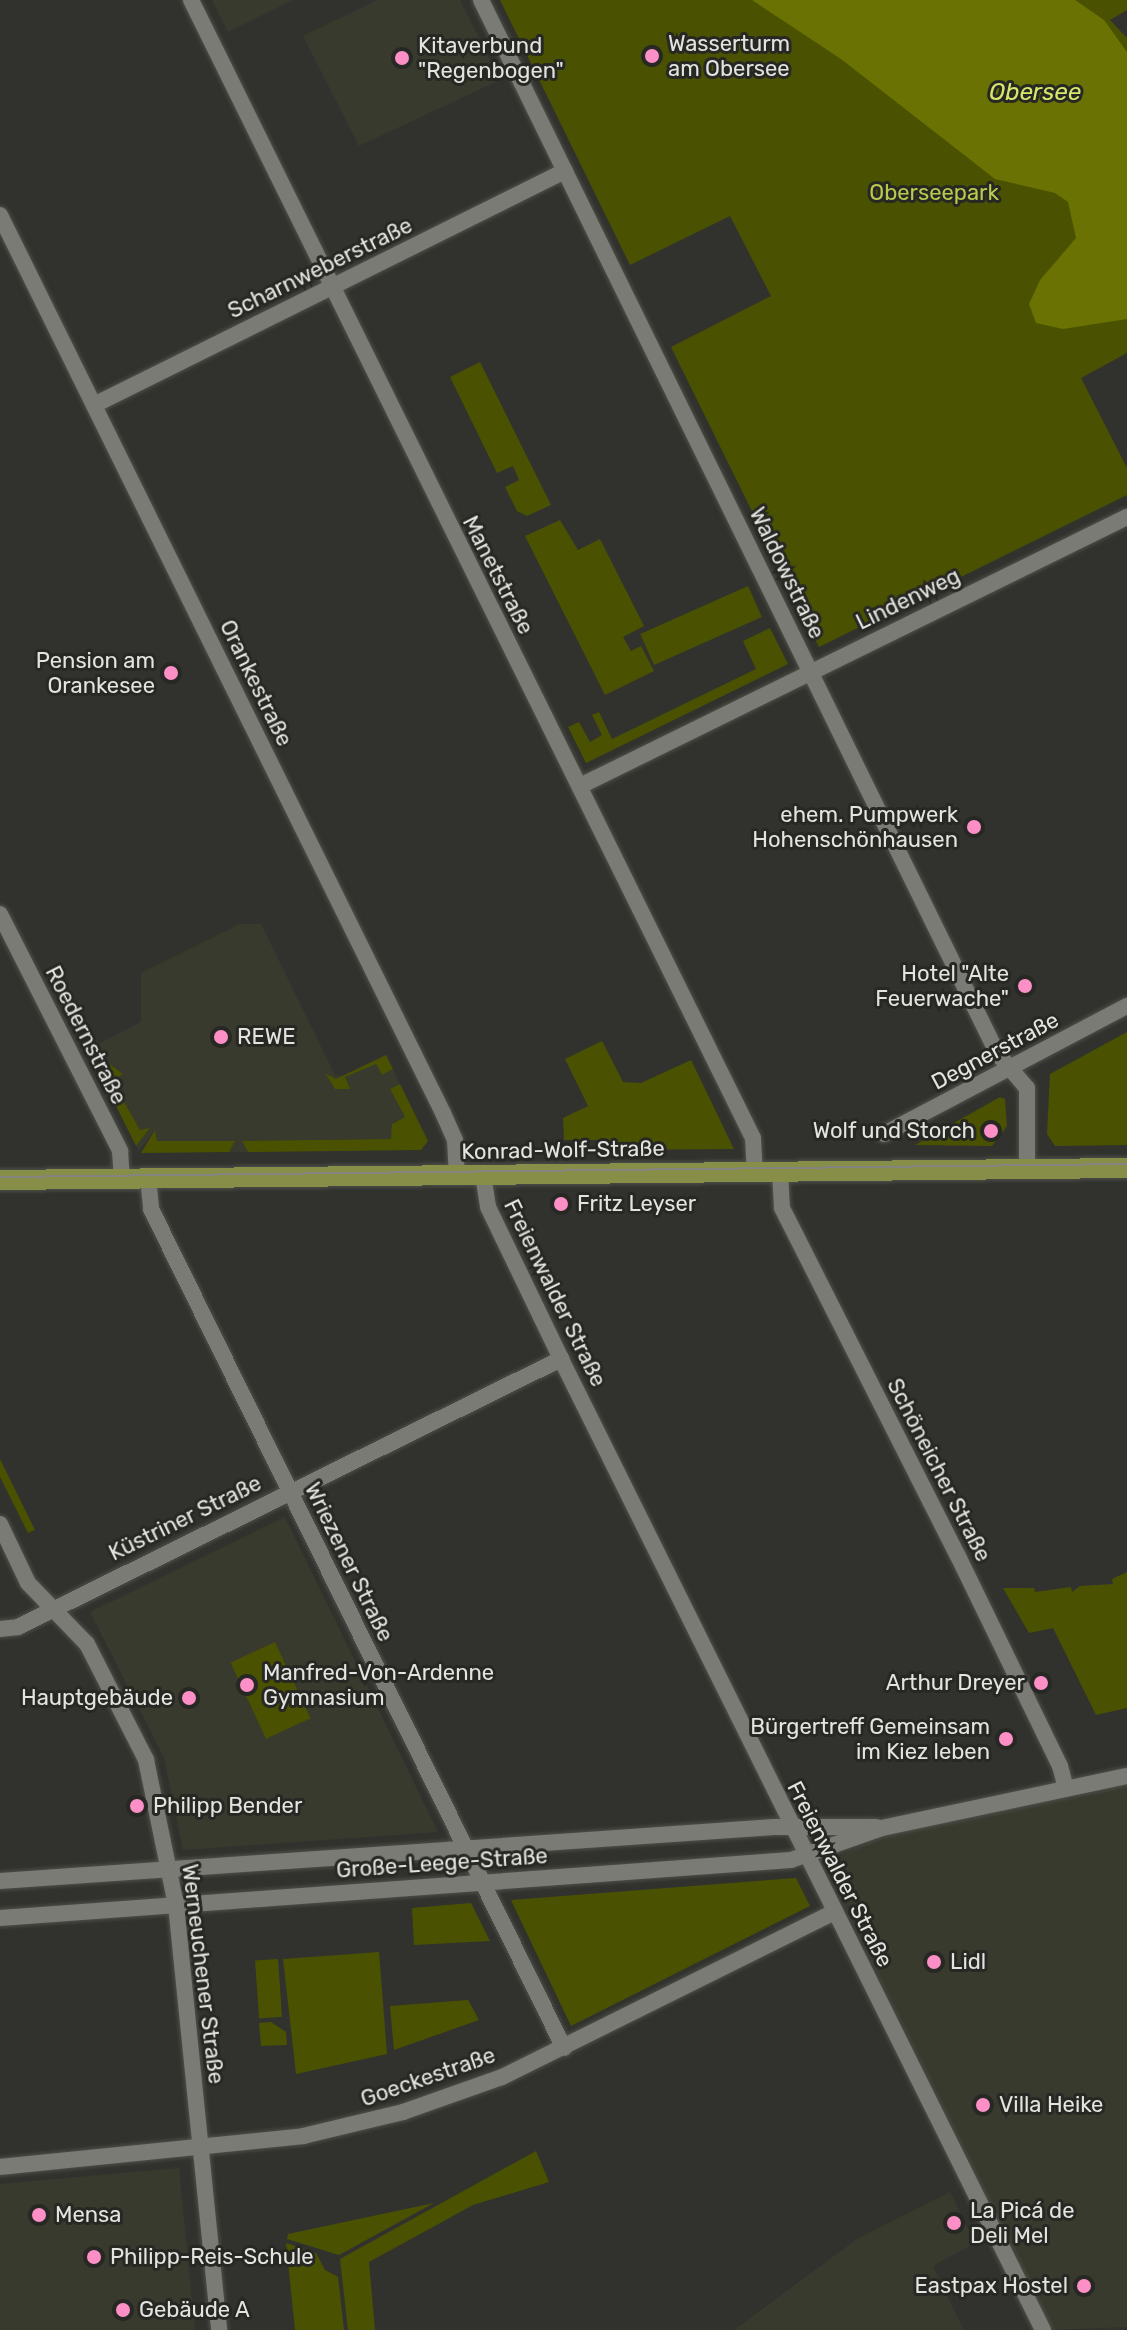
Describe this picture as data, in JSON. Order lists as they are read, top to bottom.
{
  "streets": {
    "main road": ["Konrad-Wolf-Straße"],
    "street": [
      "Scharnweberstraße",
      "Waldowstraße",
      "Manetstraße",
      "Lindenweg",
      "Orankestraße",
      "Roedernstraße",
      "Degnerstraße",
      "Freienwalder Straße",
      "Schöneicher Straße",
      "Küstriner Straße",
      "Wriezener Straße",
      "Große-Leege-Straße",
      "Werneuchener Straße",
      "Goeckestraße"
    ]
  },
  "crossings": [
    ["Scharnweberstraße", "Waldowstraße"],
    ["Scharnweberstraße", "Manetstraße"],
    ["Scharnweberstraße", "Orankestraße"],
    ["Waldowstraße", "Lindenweg"],
    ["Waldowstraße", "Degnerstraße"],
    ["Waldowstraße", "Konrad-Wolf-Straße"],
    ["Manetstraße", "Lindenweg"],
    ["Manetstraße", "Konrad-Wolf-Straße"],
    ["Orankestraße", "Konrad-Wolf-Straße"],
    ["Roedernstraße", "Konrad-Wolf-Straße"],
    ["Konrad-Wolf-Straße", "Freienwalder Straße"],
    ["Konrad-Wolf-Straße", "Schöneicher Straße"],
    ["Konrad-Wolf-Straße", "Wriezener Straße"],
    ["Freienwalder Straße", "Küstriner Straße"],
    ["Freienwalder Straße", "Große-Leege-Straße"],
    ["Freienwalder Straße", "Goeckestraße"],
    ["Schöneicher Straße", "Große-Leege-Straße"],
    ["Küstriner Straße", "Wriezener Straße"],
    ["Küstriner Straße", "Werneuchener Straße"],
    ["Wriezener Straße", "Große-Leege-Straße"],
    ["Wriezener Straße", "Goeckestraße"],
    ["Große-Leege-Straße", "Werneuchener Straße"],
    ["Werneuchener Straße", "Goeckestraße"]
  ],
  "water": ["Obersee"],
  "parks": ["Oberseepark"],
  "places": [
    "Wasserturm am Obersee",
    "Kitaverbund \"Regenbogen\"",
    "Pension am Orankesee",
    "ehem. Pumpwerk Hohenschönhausen",
    "Hotel \"Alte Feuerwache\"",
    "REWE",
    "Wolf und Storch",
    "Fritz Leyser",
    "Arthur Dreyer",
    "Manfred-Von-Ardenne Gymnasium",
    "Hauptgebäude",
    "Bürgertreff Gemeinsam im Kiez leben",
    "Philipp Bender",
    "Lidl",
    "Villa Heike",
    "Mensa",
    "La Picá de Deli Mel",
    "Philipp-Reis-Schule",
    "Eastpax Hostel",
    "Gebäude A"
  ]
}
